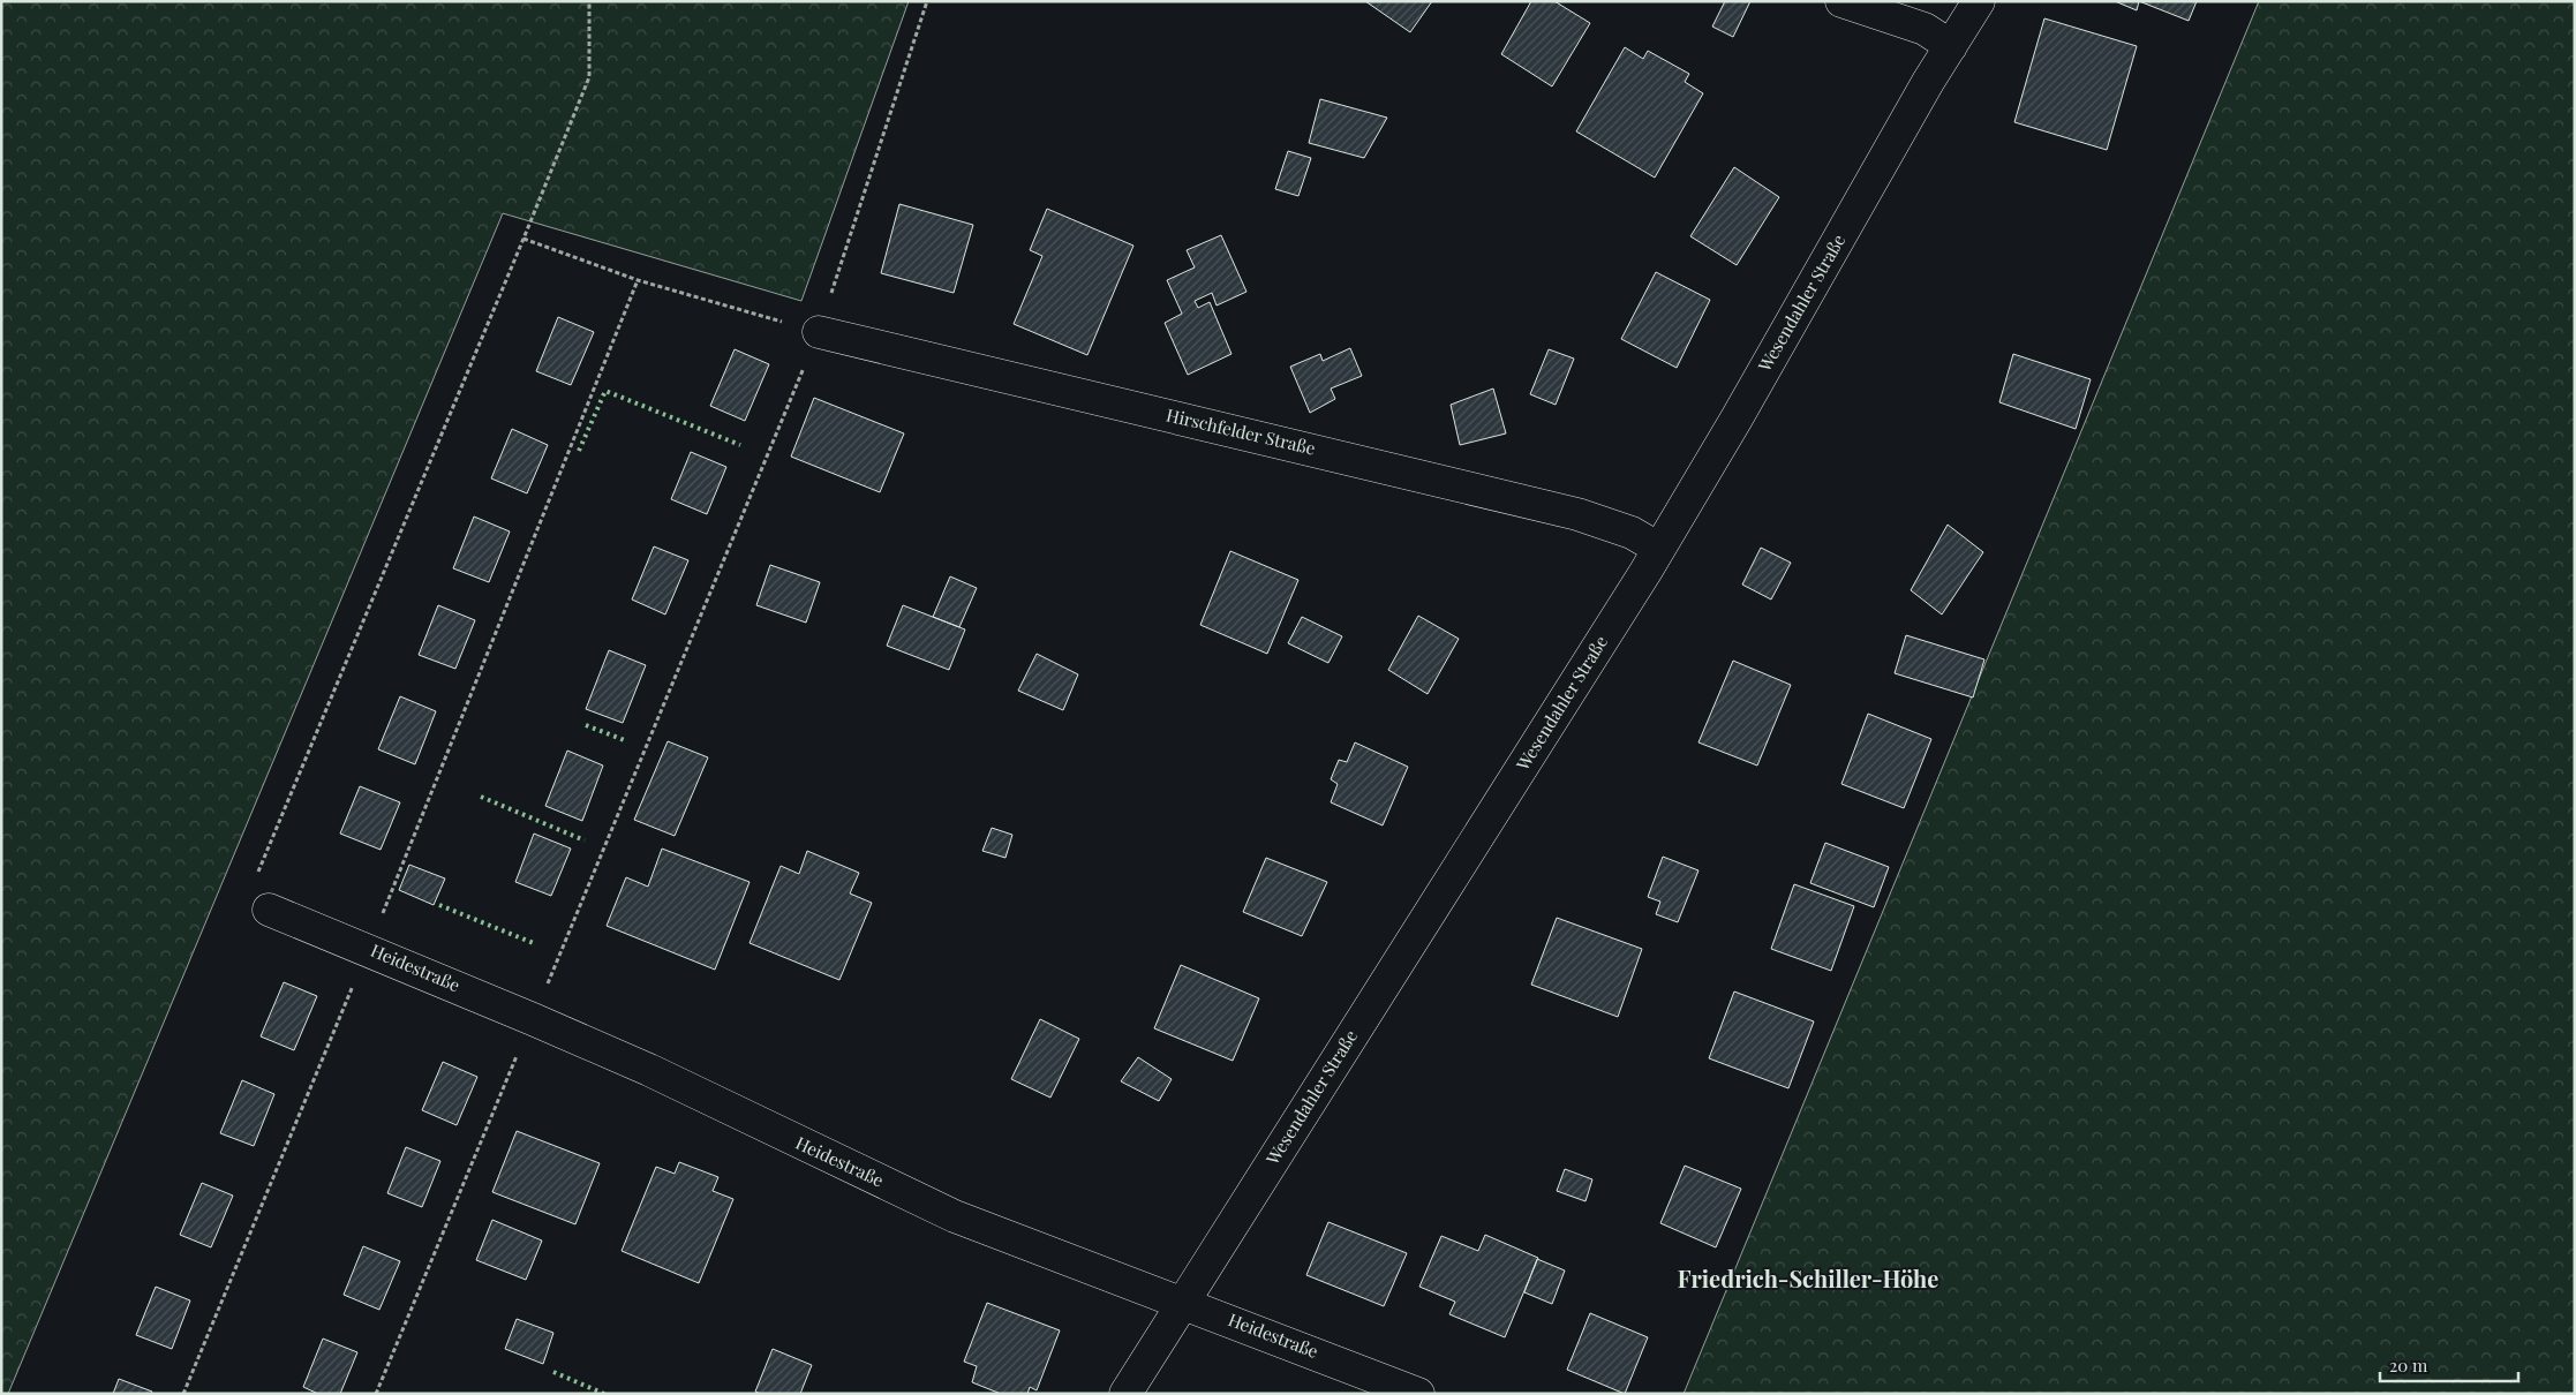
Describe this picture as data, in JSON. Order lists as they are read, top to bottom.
{
  "streets": {
    "street": ["Wesendahler Straße", "Hirschfelder Straße", "Heidestraße"]
  },
  "crossings": [
    ["Wesendahler Straße", "Hirschfelder Straße"],
    ["Wesendahler Straße", "Heidestraße"]
  ],
  "districts": ["Friedrich-Schiller-Höhe"],
  "scale_bar": "20 m"
}
